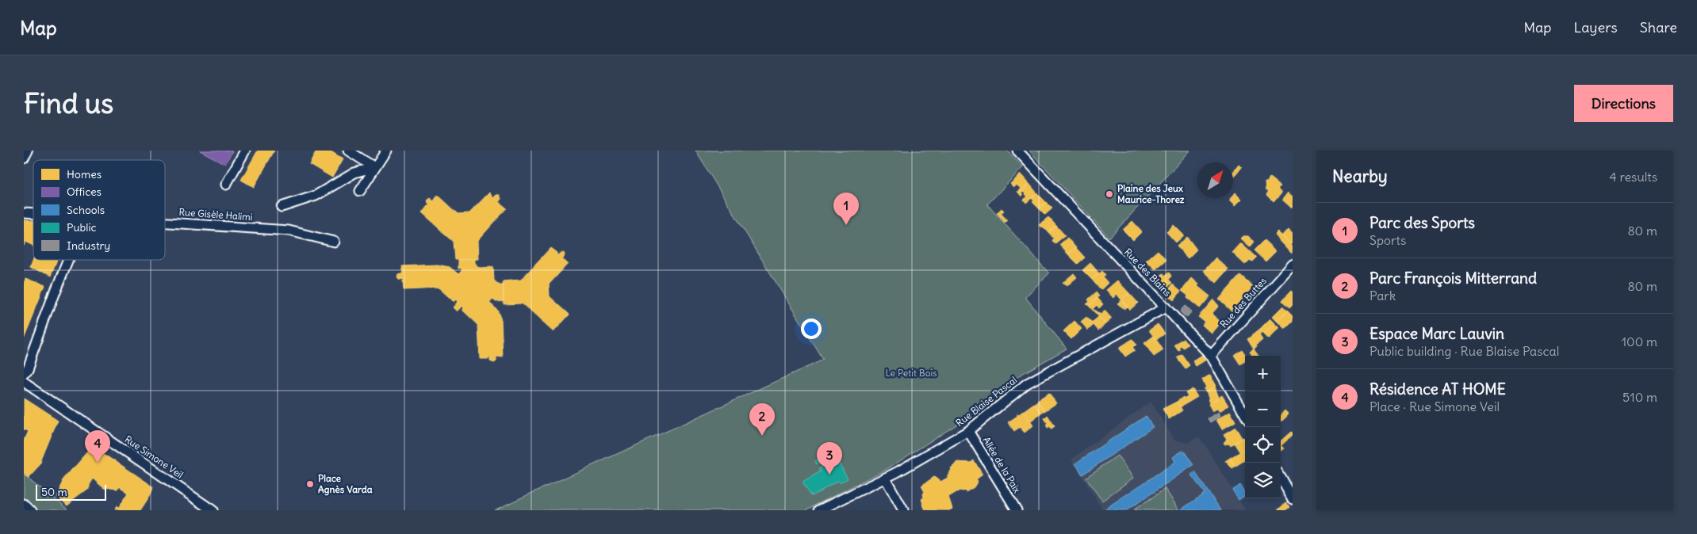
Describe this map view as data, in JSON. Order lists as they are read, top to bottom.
{
  "streets": {
    "street": [
      "Rue Gisèle Halimi",
      "Rue des Blains",
      "Rue des Buttes",
      "Rue Blaise Pascal",
      "Rue Simone Veil",
      "Allée de la Paix"
    ]
  },
  "crossings": [
    ["Rue des Blains", "Rue des Buttes"],
    ["Rue des Blains", "Rue Blaise Pascal"],
    ["Rue Blaise Pascal", "Allée de la Paix"]
  ],
  "parks": ["Le Petit Bois"],
  "places": ["Plaine des Jeux Maurice-Thorez", "Place Agnès Varda"],
  "legend": [
    "Homes",
    "Offices",
    "Schools",
    "Public",
    "Industry"
  ],
  "scale_bar": "50 m",
  "north": "top right",
  "page": {
    "header": "Map",
    "nav": ["Map", "Layers", "Share"],
    "buttons": "Directions",
    "title": "Find us",
    "heading": ["Nearby", "4 results"],
    "pins": [
      "1",
      "2",
      "4",
      "3"
    ],
    "list": [
      {
        "mark": "1",
        "name": "Parc des Sports",
        "note": "Sports",
        "value": "80 m"
      },
      {
        "mark": "2",
        "name": "Parc François Mitterrand",
        "note": "Park",
        "value": "80 m"
      },
      {
        "mark": "3",
        "name": "Espace Marc Lauvin",
        "note": "Public building · Rue Blaise Pascal",
        "value": "100 m"
      },
      {
        "mark": "4",
        "name": "Résidence AT HOME",
        "note": "Place · Rue Simone Veil",
        "value": "510 m"
      }
    ],
    "map_buttons": ["+", "−"],
    "scale": "50 m"
  }
}
